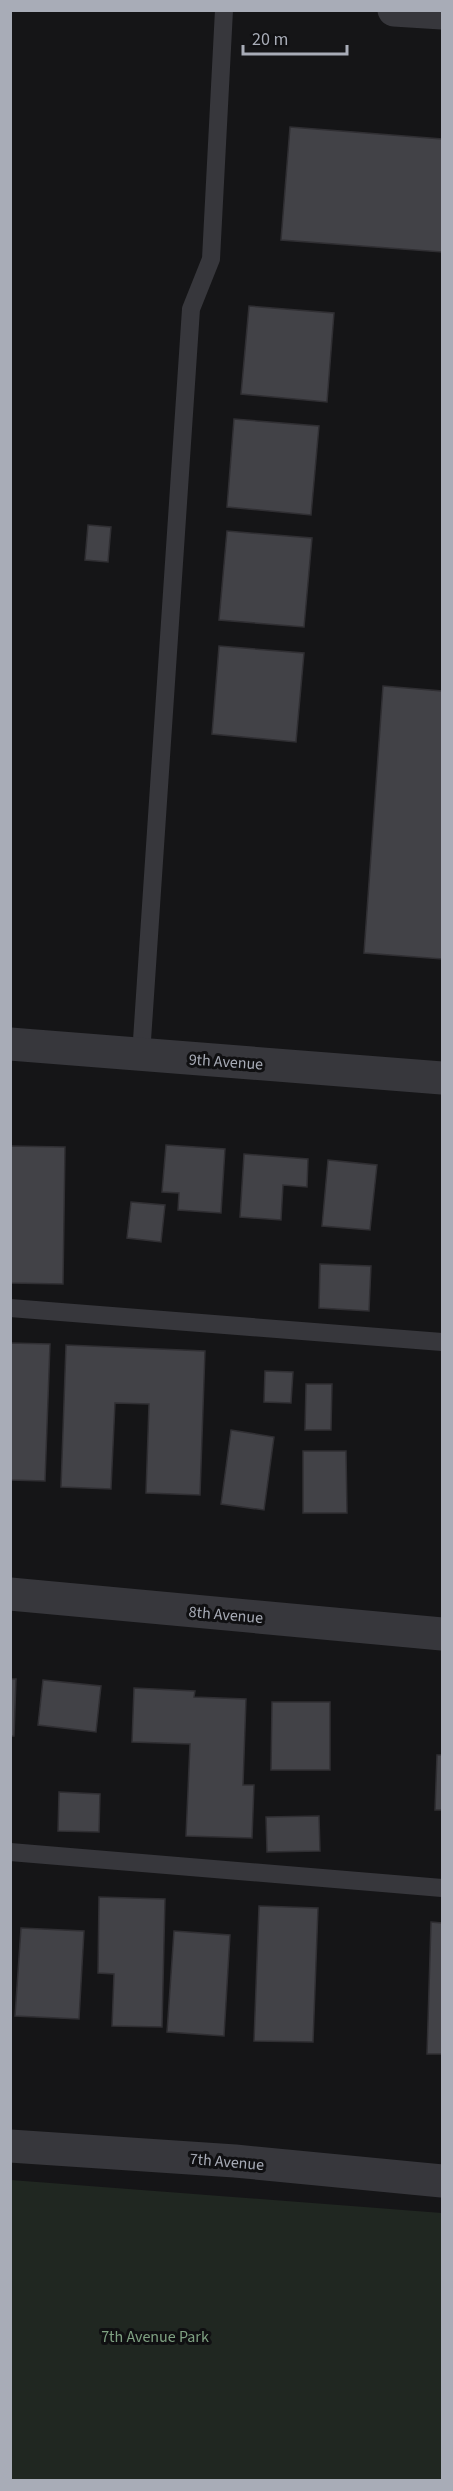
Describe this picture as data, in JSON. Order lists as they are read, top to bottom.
{
  "streets": {
    "street": ["9th Avenue", "8th Avenue", "7th Avenue"]
  },
  "parks": ["7th Avenue Park"],
  "scale_bar": "20 m"
}
